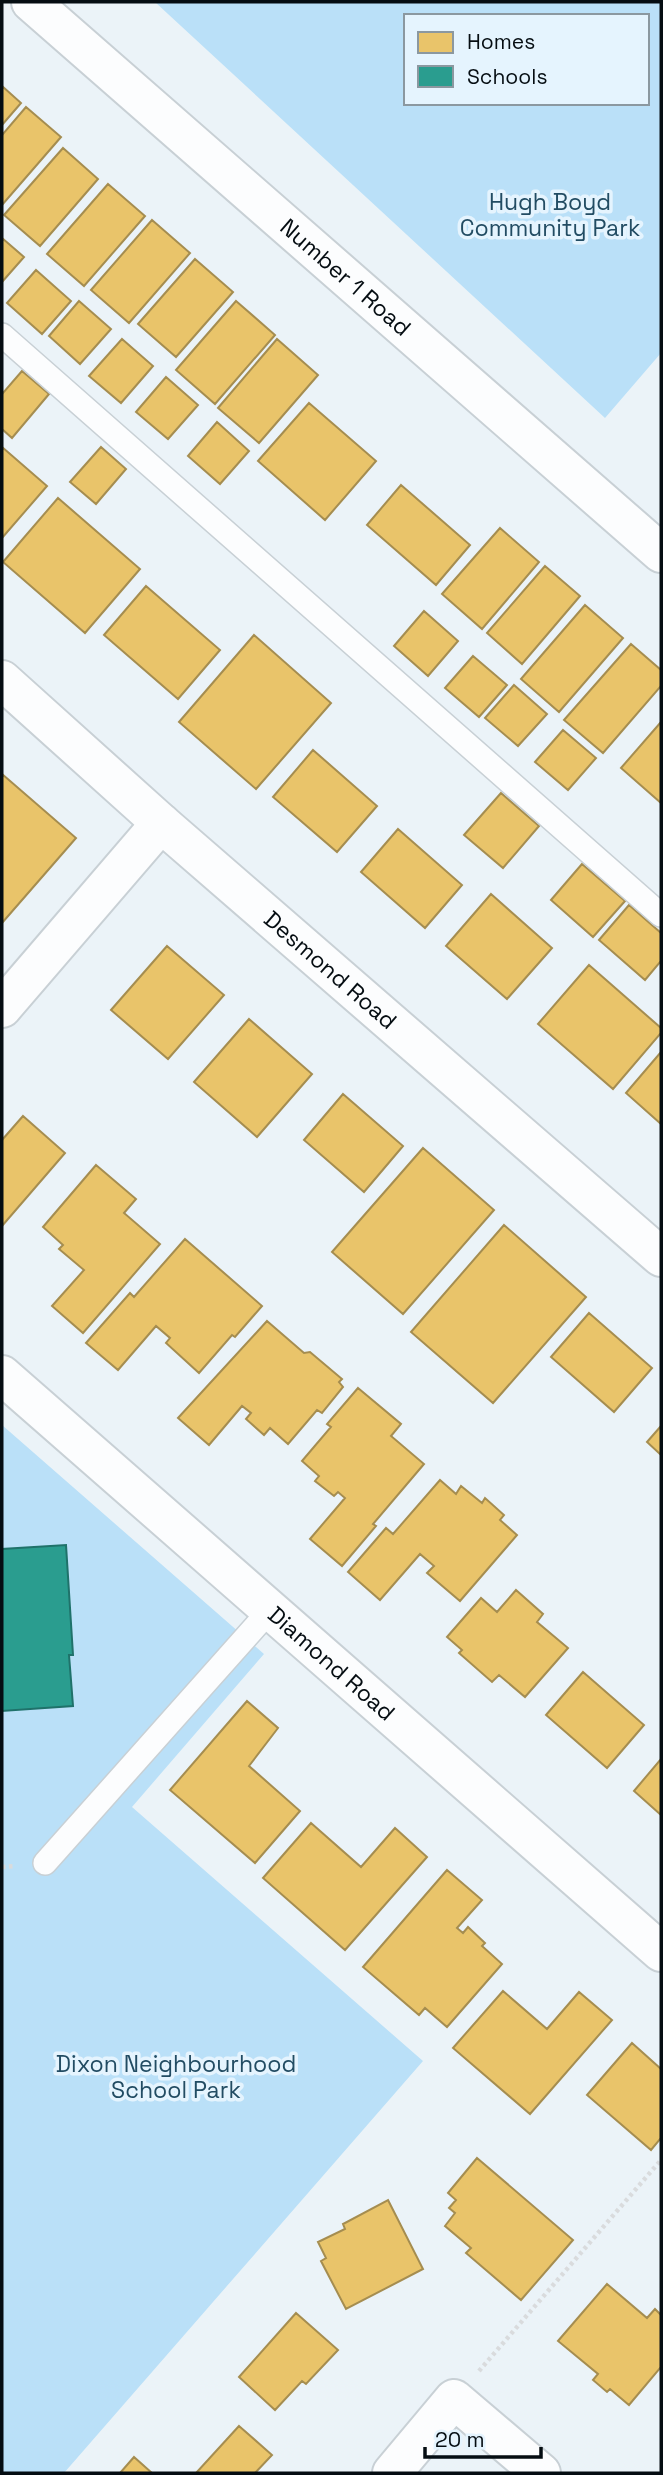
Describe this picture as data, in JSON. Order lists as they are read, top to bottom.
{
  "streets": {
    "street": ["Number 1 Road", "Desmond Road", "Diamond Road"]
  },
  "parks": ["Hugh Boyd Community Park", "Dixon Neighbourhood School Park"],
  "legend": ["Homes", "Schools"],
  "scale_bar": "20 m"
}
